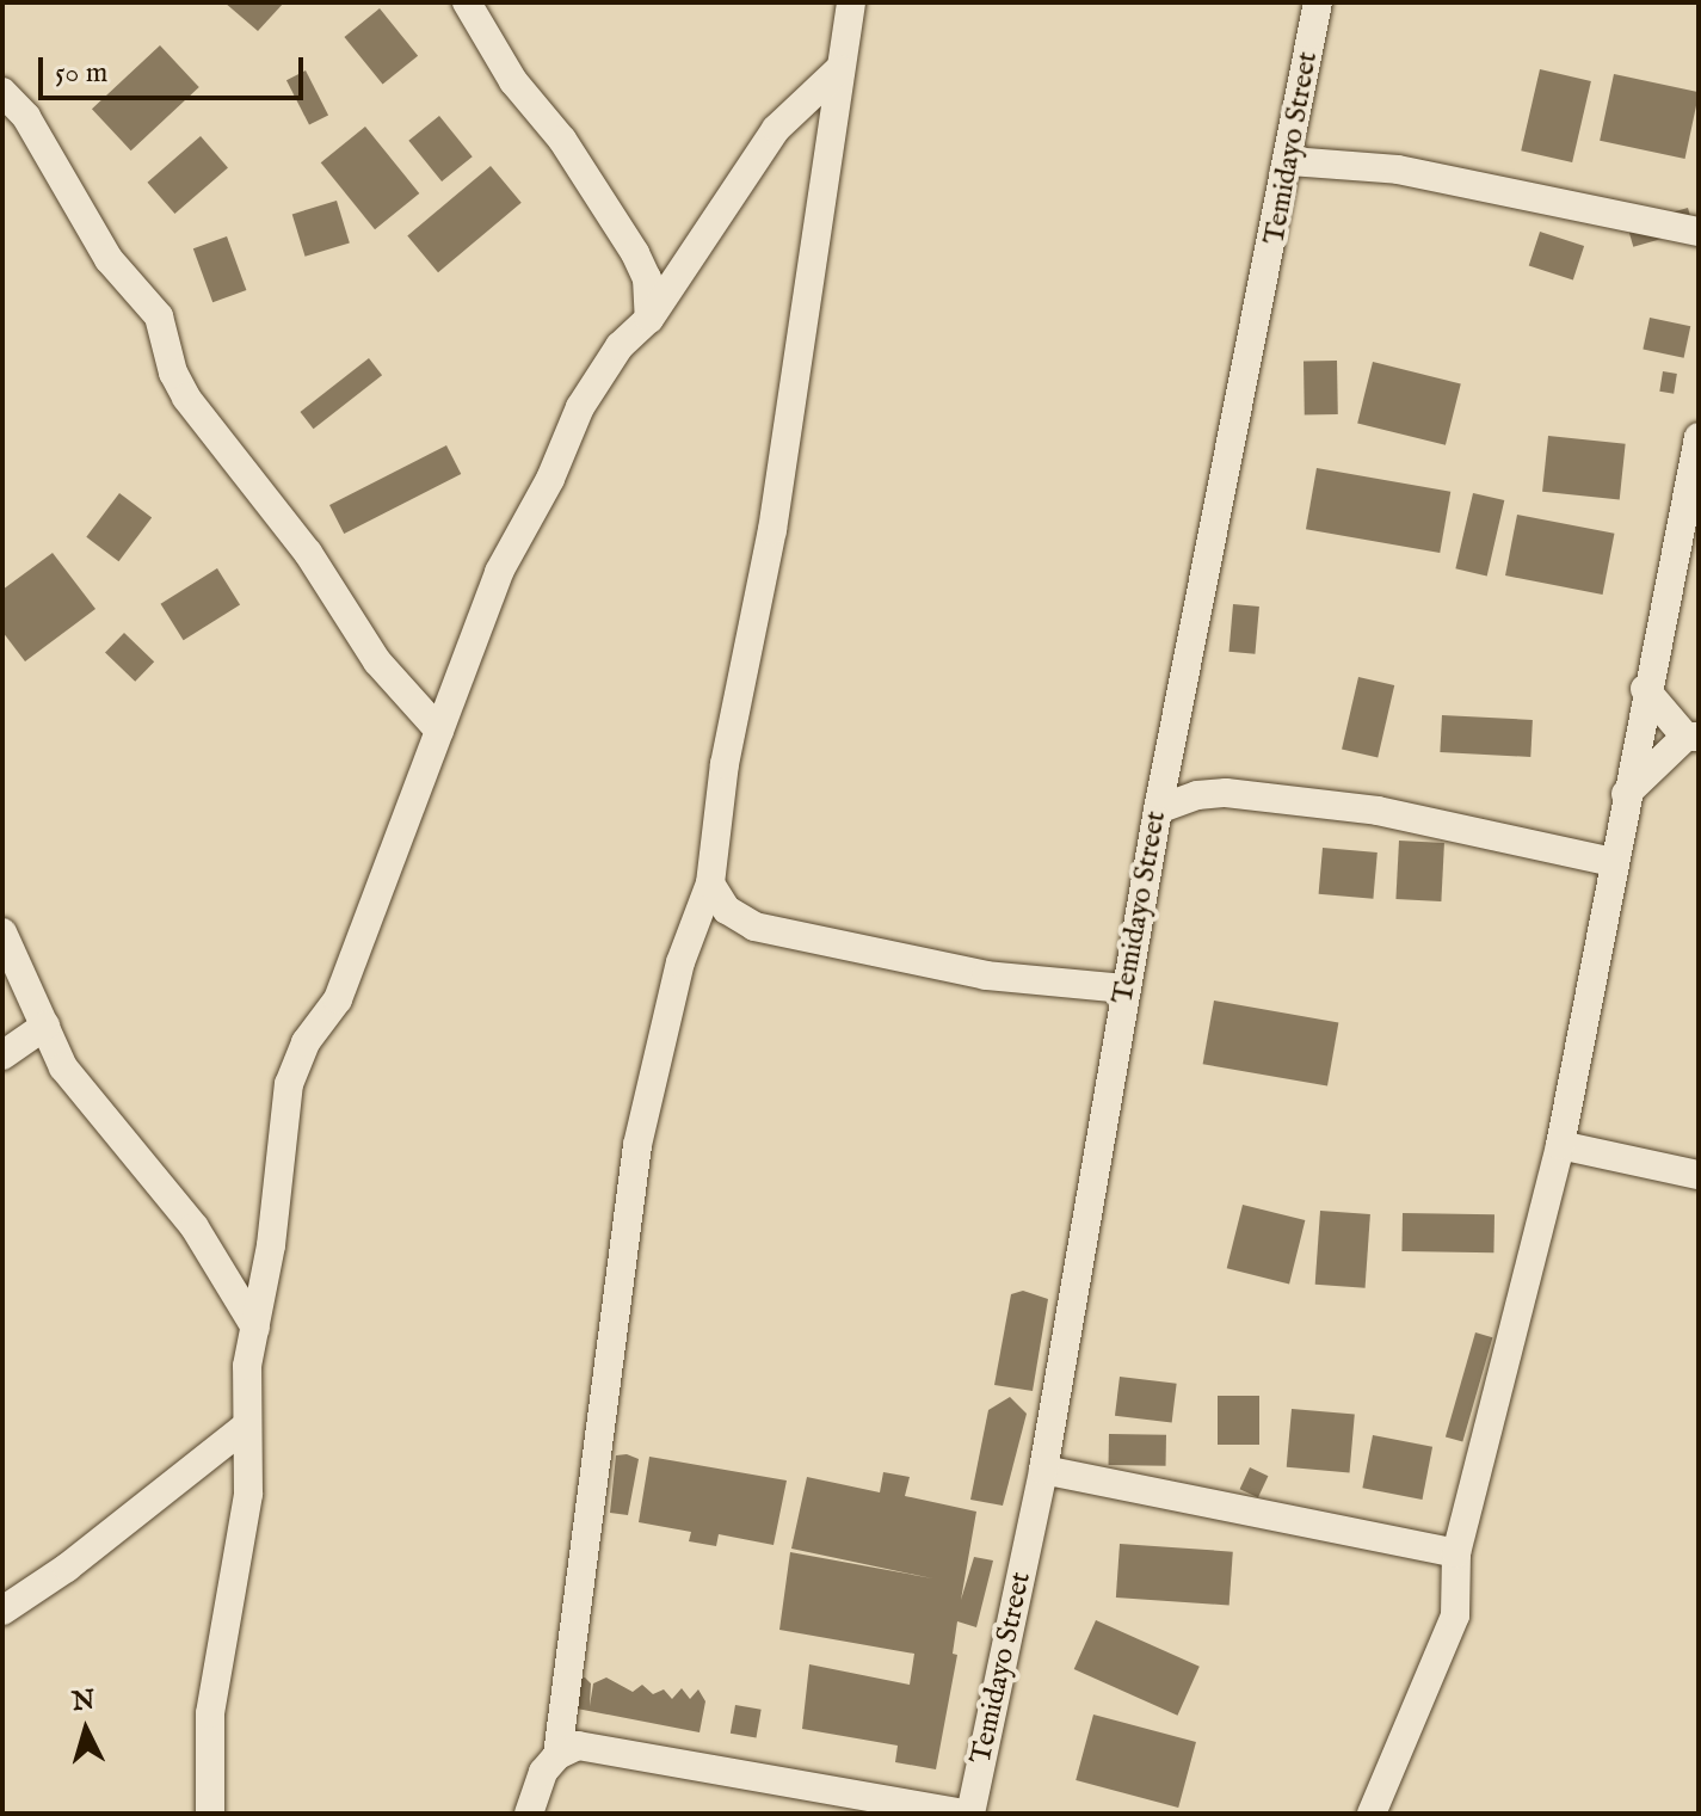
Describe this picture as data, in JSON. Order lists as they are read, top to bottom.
{
  "streets": {
    "street": ["Temidayo Street"]
  },
  "scale_bar": "50 m",
  "north": "top"
}
